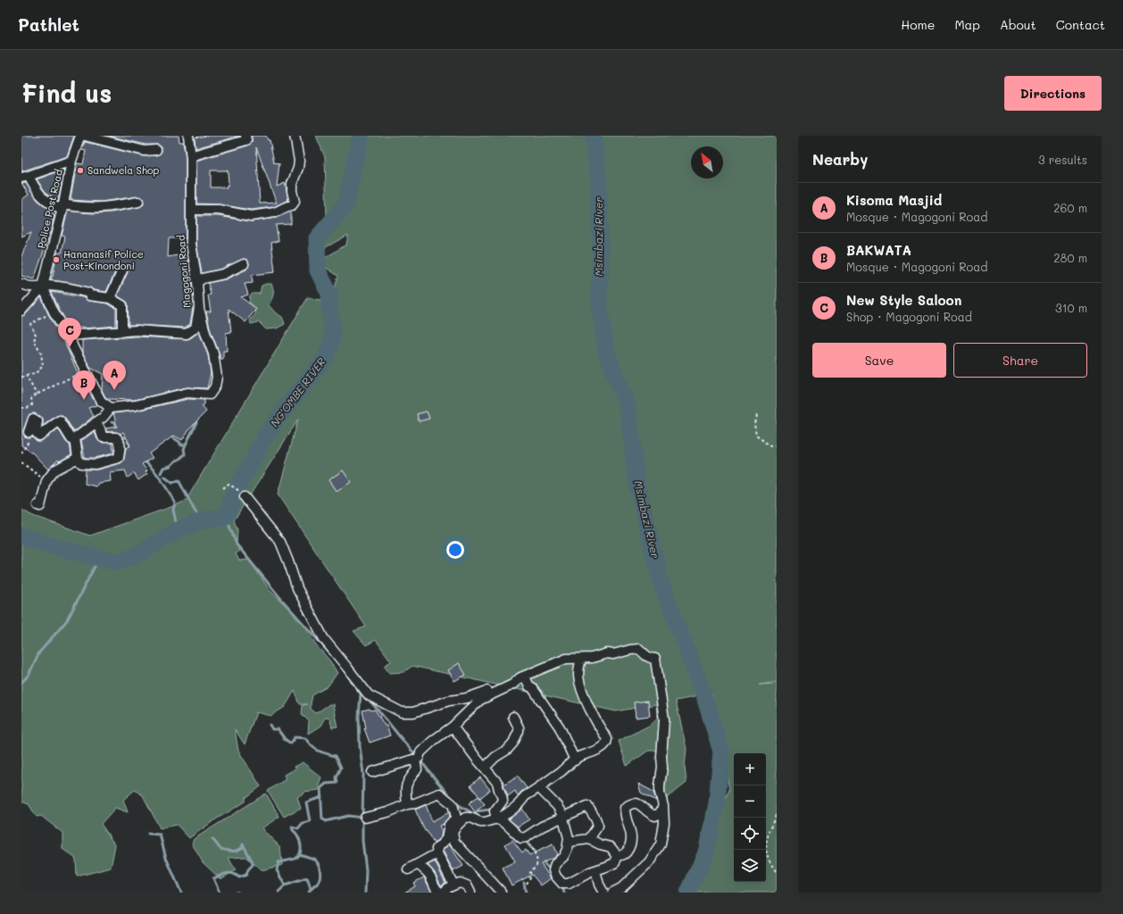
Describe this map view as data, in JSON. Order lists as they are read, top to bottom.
{
  "streets": {
    "street": ["Police Post Road", "Magogoni Road"]
  },
  "water": ["Msimbazi River", "NG'OMBE RIVER"],
  "places": ["Sandwela Shop", "Hananasif Police Post-Kinondoni"],
  "north": "top left",
  "page": {
    "header": "Pathlet",
    "nav": [
      "Home",
      "Map",
      "About",
      "Contact"
    ],
    "buttons": [
      "Directions",
      ["Save", "Share"]
    ],
    "title": "Find us",
    "heading": ["Nearby", "3 results"],
    "list": [
      {
        "mark": "A",
        "name": "Kisoma Masjid",
        "note": "Mosque · Magogoni Road",
        "value": "260 m"
      },
      {
        "mark": "B",
        "name": "BAKWATA",
        "note": "Mosque · Magogoni Road",
        "value": "280 m"
      },
      {
        "mark": "C",
        "name": "New Style Saloon",
        "note": "Shop · Magogoni Road",
        "value": "310 m"
      }
    ],
    "pins": ["C", "A", "B"],
    "map_buttons": ["+", "−"]
  }
}
